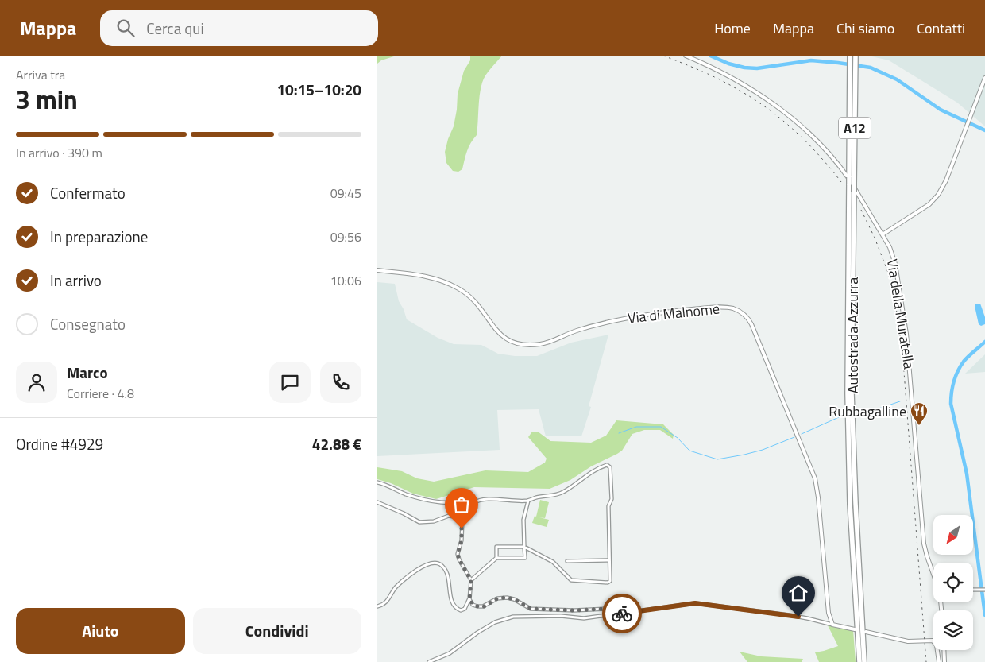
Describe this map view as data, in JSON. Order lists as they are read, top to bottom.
{
  "streets": {
    "highway": ["A12", "Autostrada Azzurra"],
    "street": ["Via di Malnome", "Via della Muratella"]
  },
  "places": {
    "restaurant": ["Rubbagalline"]
  },
  "north": "bottom left",
  "page": {
    "header": "Mappa",
    "search": "Cerca qui",
    "nav": [
      "Home",
      "Mappa",
      "Chi siamo",
      "Contatti"
    ],
    "heading": ["3 min", "Arriva tra", "10:15–10:20"],
    "panel": [
      "Marco",
      "Corriere · 4.8",
      "Ordine #4929",
      "42.88 €"
    ],
    "bar": "In arrivo · 390 m",
    "list": [
      ["Confermato", "09:45"],
      ["In preparazione", "09:56"],
      ["In arrivo", "10:06"],
      "Consegnato"
    ],
    "buttons": ["Aiuto", "Condividi"]
  }
}
